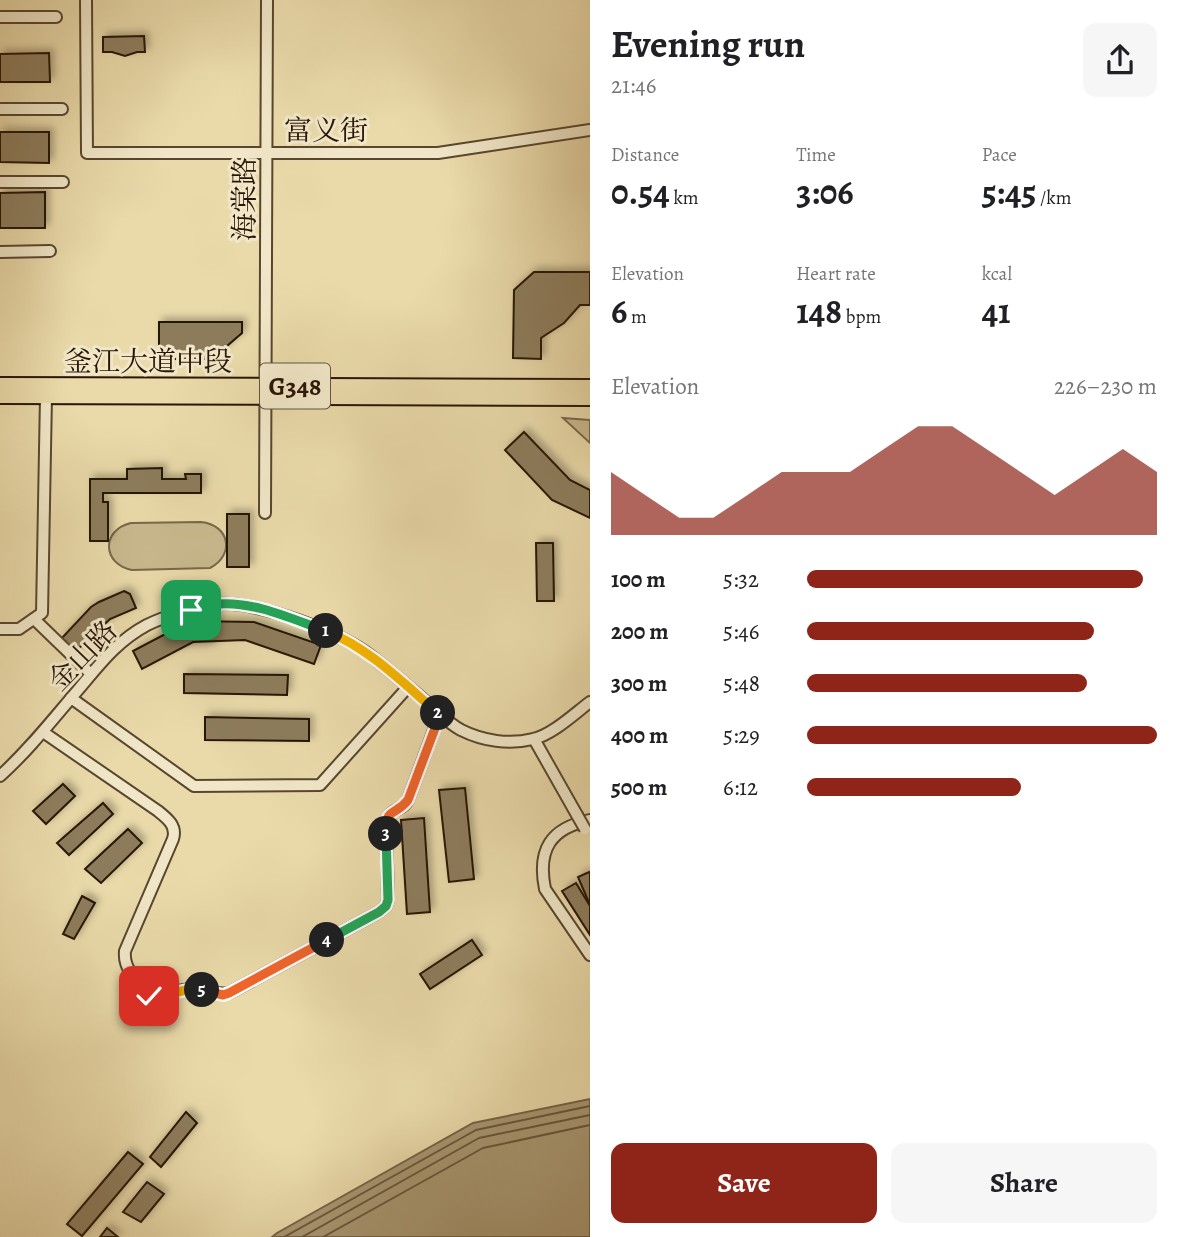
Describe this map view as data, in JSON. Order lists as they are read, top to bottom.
{
  "streets": {
    "main road": ["釜江大道中段", "G348"],
    "street": ["富义街", "海棠路", "金山路"]
  },
  "crossings": [
    ["富义街", "海棠路"],
    ["海棠路", "釜江大道中段"]
  ],
  "page": {
    "heading": ["Evening run", "21:46"],
    "stats": [
      ["Distance", "0.54 km"],
      ["Time", "3:06"],
      ["Pace", "5:45 /km"],
      ["Elevation", "6 m"],
      ["Heart rate", "148 bpm"],
      ["kcal", "41"]
    ],
    "chart": ["Elevation", "226–230 m"],
    "list": [
      {
        "name": "100 m",
        "note": "5:32"
      },
      {
        "name": "200 m",
        "note": "5:46"
      },
      {
        "name": "300 m",
        "note": "5:48"
      },
      {
        "name": "400 m",
        "note": "5:29"
      },
      {
        "name": "500 m",
        "note": "6:12"
      }
    ],
    "pins": [
      "1",
      "2",
      "3",
      "4",
      "5"
    ],
    "buttons": ["Save", "Share"]
  }
}
